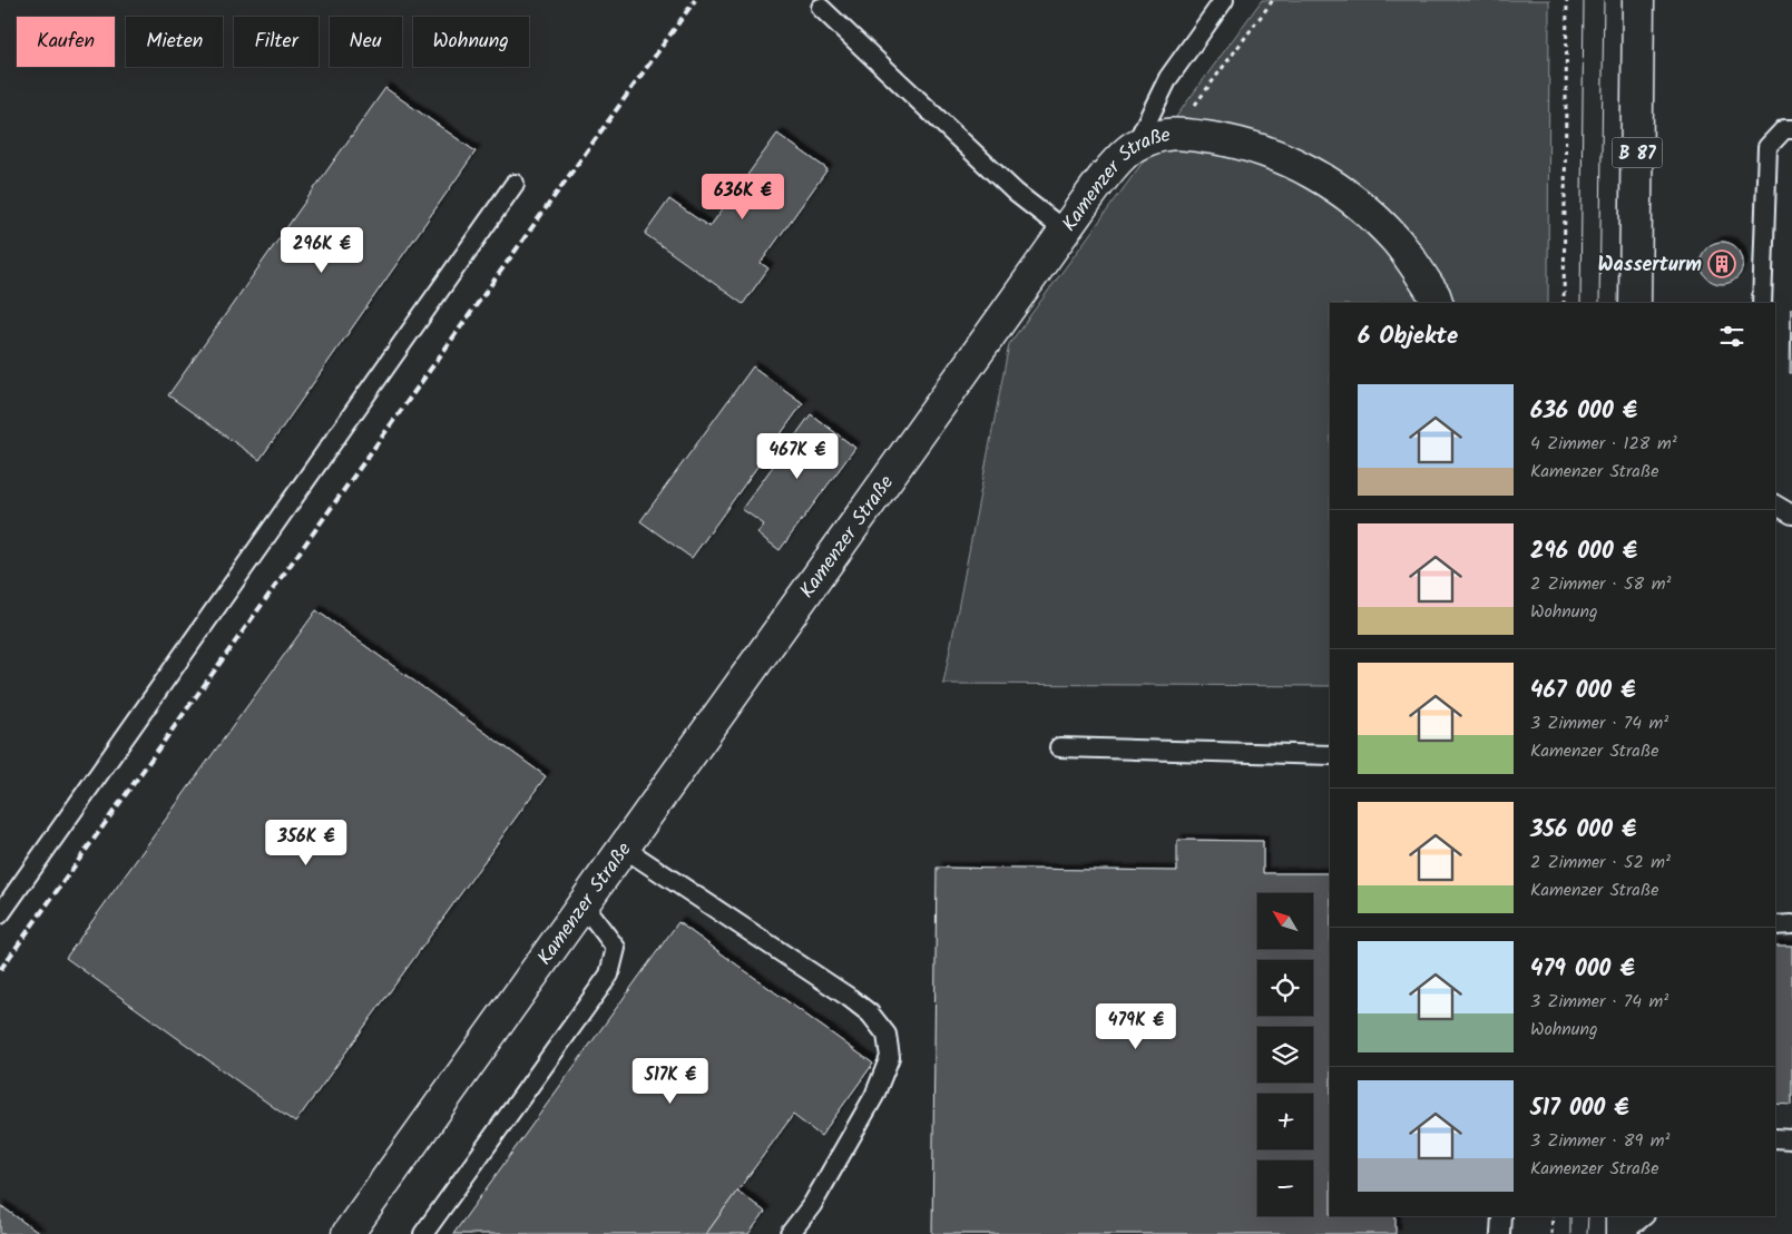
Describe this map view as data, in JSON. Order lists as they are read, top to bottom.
{
  "streets": {
    "street": ["B 87", "Kamenzer Straße"]
  },
  "places": {
    "building": ["Wasserturm"]
  },
  "north": "top left",
  "page": {
    "chip": [
      "Kaufen",
      "Mieten",
      "Filter",
      "Neu",
      "Wohnung"
    ],
    "price": [
      "636K €",
      "296K €",
      "467K €",
      "356K €",
      "479K €",
      "517K €"
    ],
    "heading": "6 Objekte",
    "list": [
      {
        "name": "636 000 €",
        "note": "4 Zimmer · 128 m² · Kamenzer Straße"
      },
      {
        "name": "296 000 €",
        "note": "2 Zimmer · 58 m² · Wohnung"
      },
      {
        "name": "467 000 €",
        "note": "3 Zimmer · 74 m² · Kamenzer Straße"
      },
      {
        "name": "356 000 €",
        "note": "2 Zimmer · 52 m² · Kamenzer Straße"
      },
      {
        "name": "479 000 €",
        "note": "3 Zimmer · 74 m² · Wohnung"
      },
      {
        "name": "517 000 €",
        "note": "3 Zimmer · 89 m² · Kamenzer Straße"
      }
    ],
    "map_buttons": ["+", "−"]
  }
}
